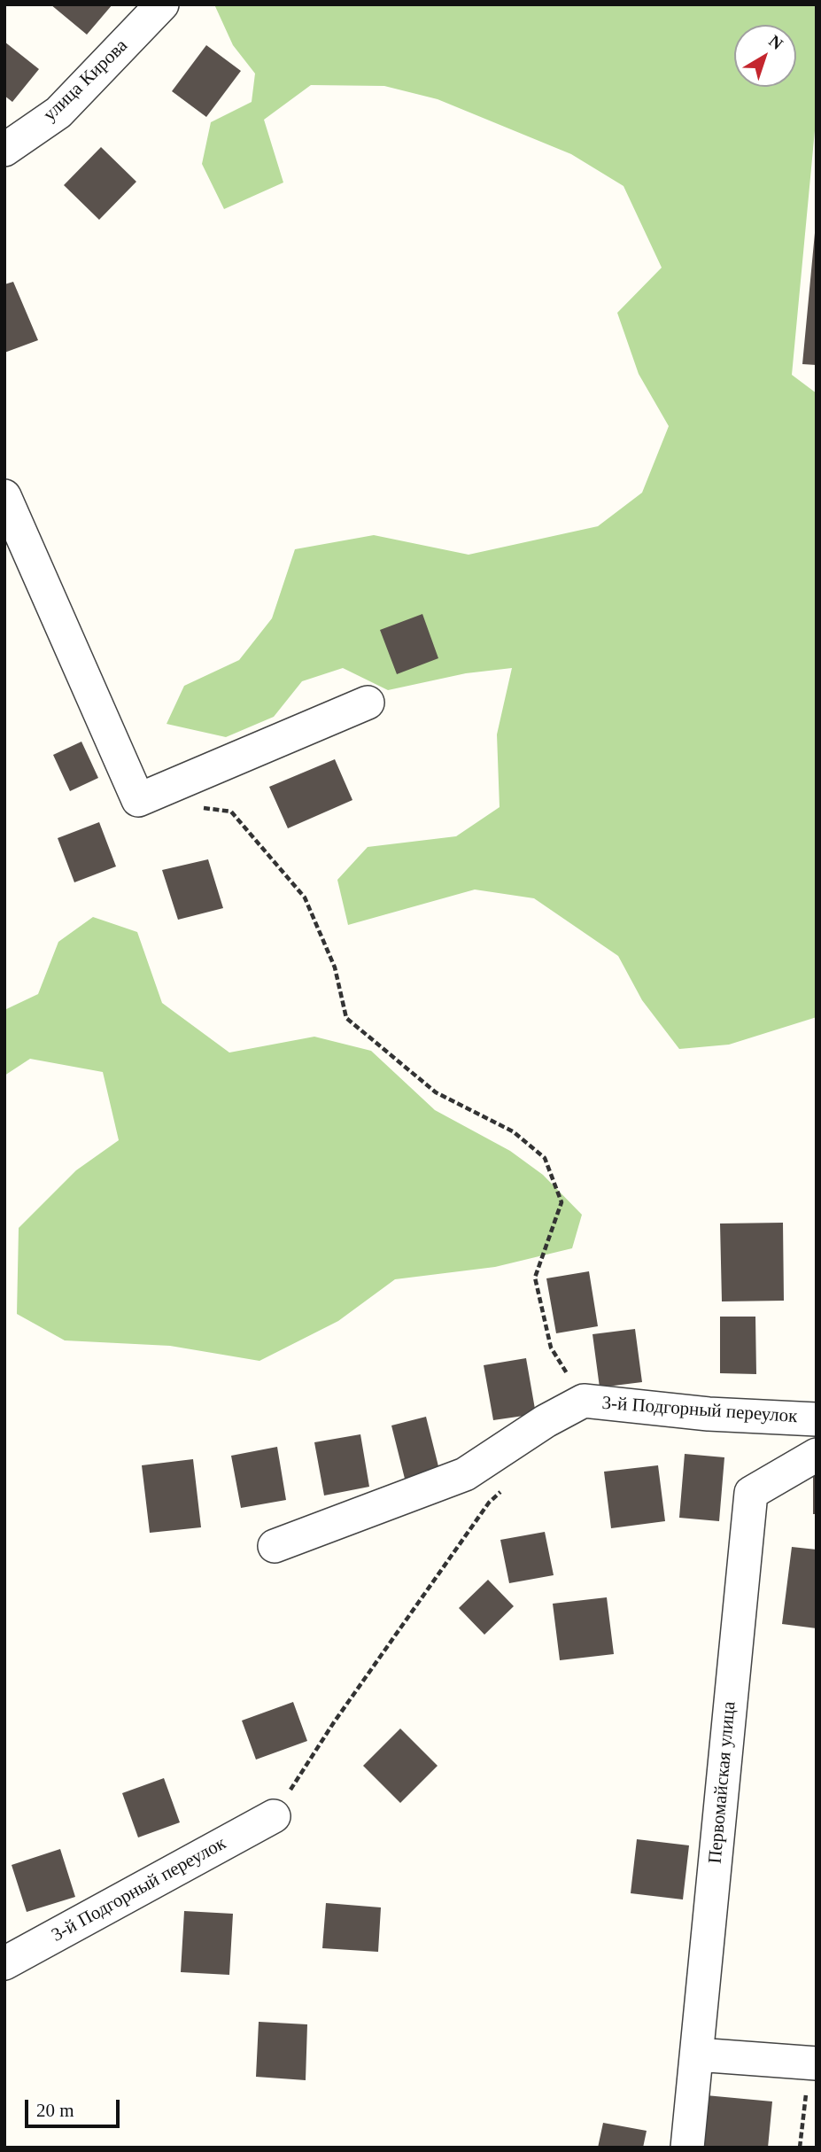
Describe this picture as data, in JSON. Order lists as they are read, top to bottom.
{
  "streets": {
    "street": ["улица Кирова", "3-й Подгорный переулок", "Первомайская улица"]
  },
  "scale_bar": "20 m",
  "north": "top right"
}
